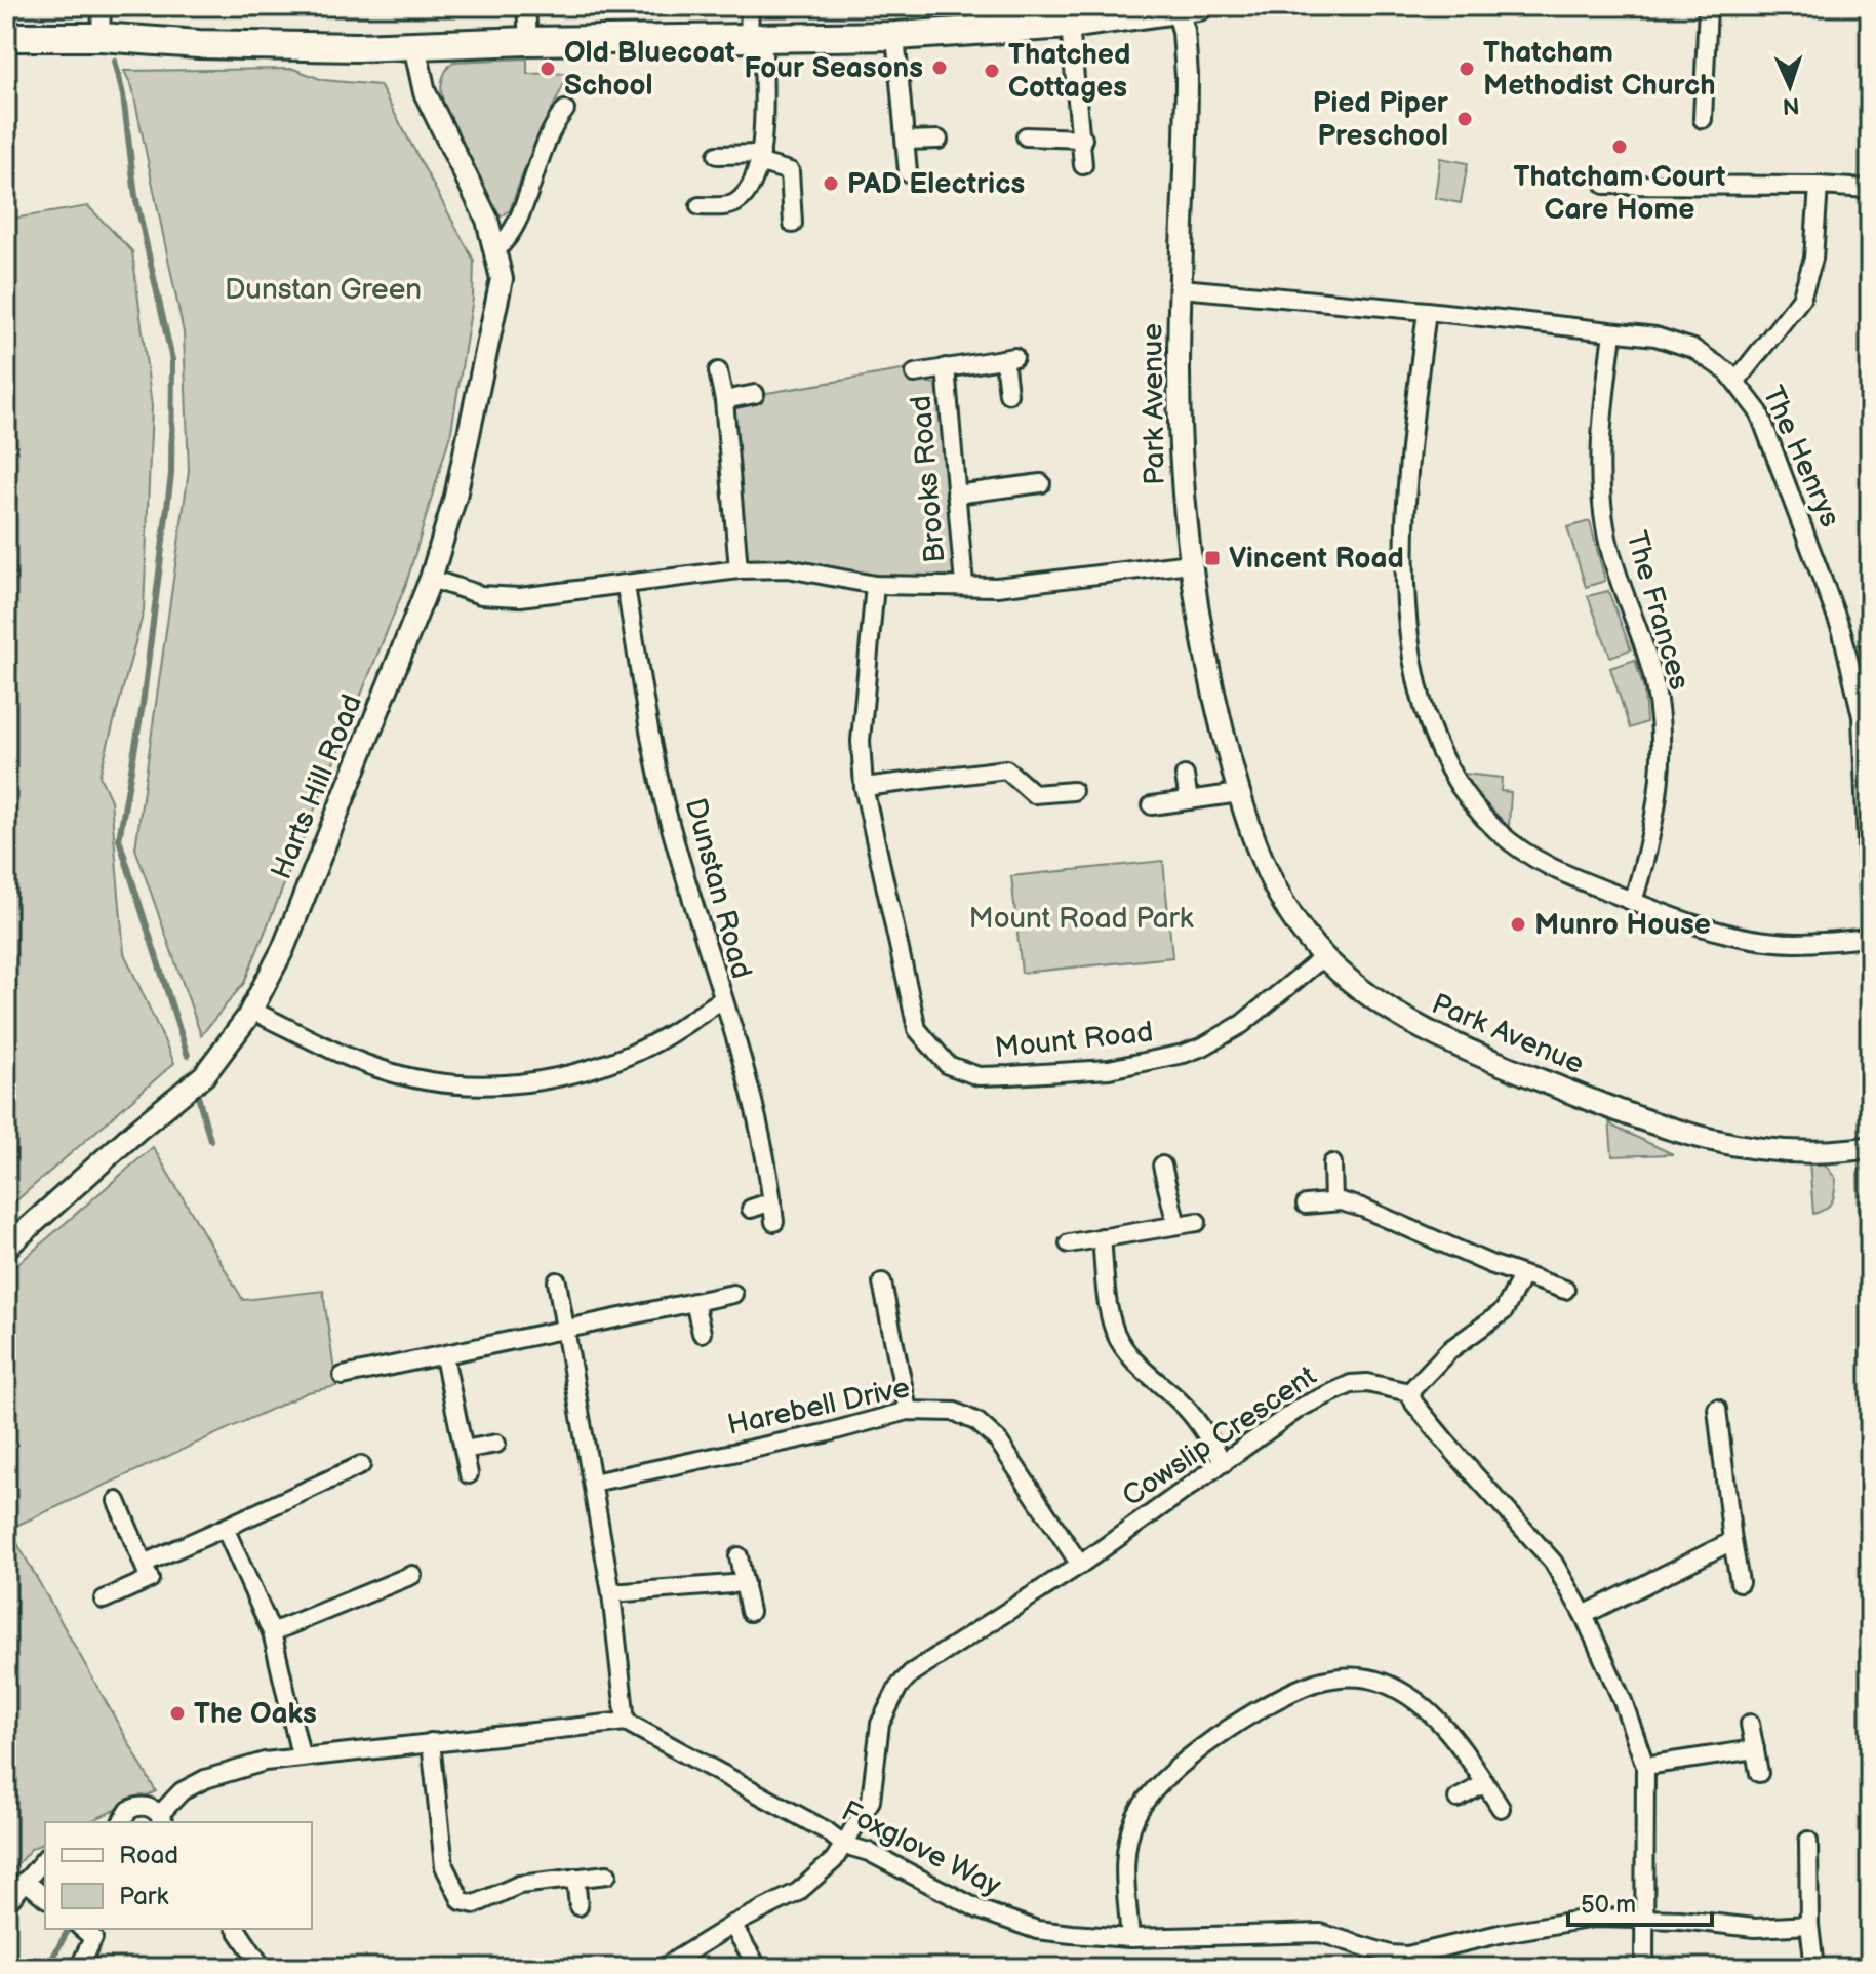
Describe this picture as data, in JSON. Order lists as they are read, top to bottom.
{
  "streets": {
    "street": [
      "Park Avenue",
      "The Henrys",
      "Brooks Road",
      "The Frances",
      "Harts Hill Road",
      "Dunstan Road",
      "Mount Road",
      "Harebell Drive",
      "Cowslip Crescent",
      "Foxglove Way"
    ]
  },
  "crossings": [
    ["Park Avenue", "The Henrys"],
    ["Park Avenue", "Mount Road"],
    ["The Henrys", "The Frances"],
    ["Harebell Drive", "Cowslip Crescent"],
    ["Cowslip Crescent", "Foxglove Way"]
  ],
  "parks": ["Dunstan Green", "Mount Road Park"],
  "places": {
    "other": [
      "Four Seasons",
      "Old Bluecoat School",
      "Thatcham Methodist Church",
      "Thatched Cottages",
      "Pied Piper Preschool",
      "Thatcham Court Care Home",
      "PAD Electrics",
      "Munro House",
      "The Oaks"
    ],
    "transit": ["Vincent Road"]
  },
  "legend": ["Road", "Park"],
  "scale_bar": "50 m",
  "north": "bottom"
}
